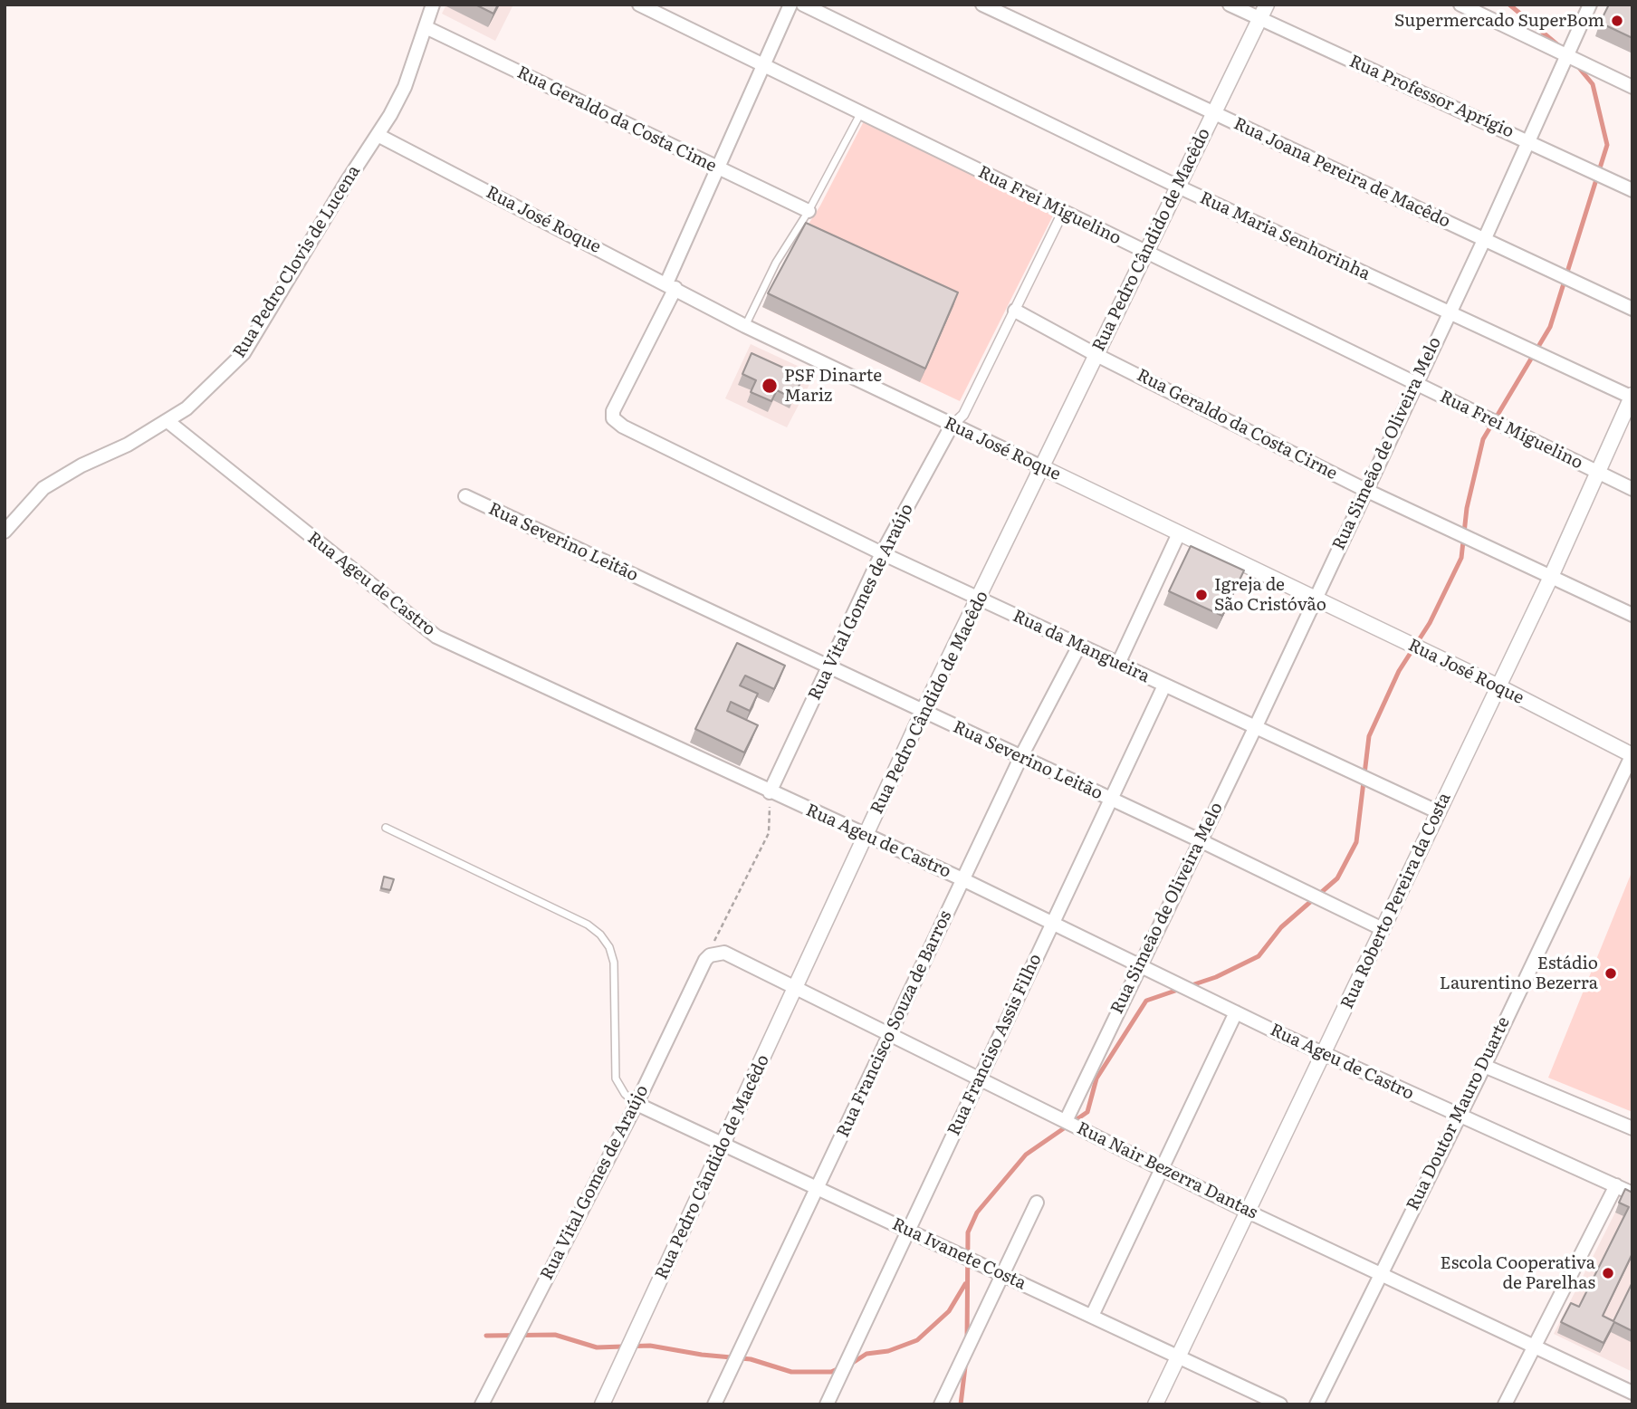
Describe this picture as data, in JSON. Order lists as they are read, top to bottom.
{
  "streets": {
    "street": [
      "Rua Professor Aprígio",
      "Rua Geraldo da Costa Cime",
      "Rua Joana Pereira de Macêdo",
      "Rua Frei Miguelino",
      "Rua José Roque",
      "Rua Maria Senhorinha",
      "Rua Pedro Cândido de Macêdo",
      "Rua Pedro Clovis de Lucena",
      "Rua Geraldo da Costa Cirne",
      "Rua Simeão de Oliveira Melo",
      "Rua Severino Leitão",
      "Rua Ageu de Castro",
      "Rua Vital Gomes de Araújo",
      "Rua da Mangueira",
      "Rua Roberto Pereira da Costa",
      "Rua Francisco Souza de Barros",
      "Rua Franciso Assis Filho",
      "Rua Doutor Mauro Duarte",
      "Rua Nair Bezerra Dantas",
      "Rua Ivanete Costa"
    ]
  },
  "crossings": [
    ["Rua Professor Aprígio", "Rua Pedro Cândido de Macêdo"],
    ["Rua Professor Aprígio", "Rua Simeão de Oliveira Melo"],
    ["Rua Geraldo da Costa Cime", "Rua Pedro Clovis de Lucena"],
    ["Rua Joana Pereira de Macêdo", "Rua Pedro Cândido de Macêdo"],
    ["Rua Joana Pereira de Macêdo", "Rua Simeão de Oliveira Melo"],
    ["Rua Frei Miguelino", "Rua Pedro Cândido de Macêdo"],
    ["Rua Frei Miguelino", "Rua Simeão de Oliveira Melo"],
    ["Rua Frei Miguelino", "Rua Vital Gomes de Araújo"],
    ["Rua Frei Miguelino", "Rua Roberto Pereira da Costa"],
    ["Rua José Roque", "Rua Pedro Cândido de Macêdo"],
    ["Rua José Roque", "Rua Pedro Clovis de Lucena"],
    ["Rua José Roque", "Rua Simeão de Oliveira Melo"],
    ["Rua José Roque", "Rua Vital Gomes de Araújo"],
    ["Rua José Roque", "Rua da Mangueira"],
    ["Rua José Roque", "Rua Roberto Pereira da Costa"],
    ["Rua José Roque", "Rua Doutor Mauro Duarte"],
    ["Rua Maria Senhorinha", "Rua Pedro Cândido de Macêdo"],
    ["Rua Maria Senhorinha", "Rua Simeão de Oliveira Melo"],
    ["Rua Maria Senhorinha", "Rua Roberto Pereira da Costa"],
    ["Rua Pedro Cândido de Macêdo", "Rua Geraldo da Costa Cirne"],
    ["Rua Pedro Cândido de Macêdo", "Rua Severino Leitão"],
    ["Rua Pedro Cândido de Macêdo", "Rua Ageu de Castro"],
    ["Rua Pedro Cândido de Macêdo", "Rua da Mangueira"],
    ["Rua Pedro Cândido de Macêdo", "Rua Nair Bezerra Dantas"],
    ["Rua Pedro Cândido de Macêdo", "Rua Ivanete Costa"],
    ["Rua Pedro Clovis de Lucena", "Rua Ageu de Castro"],
    ["Rua Geraldo da Costa Cirne", "Rua Simeão de Oliveira Melo"],
    ["Rua Geraldo da Costa Cirne", "Rua Vital Gomes de Araújo"],
    ["Rua Geraldo da Costa Cirne", "Rua Roberto Pereira da Costa"],
    ["Rua Simeão de Oliveira Melo", "Rua Severino Leitão"],
    ["Rua Simeão de Oliveira Melo", "Rua Ageu de Castro"],
    ["Rua Simeão de Oliveira Melo", "Rua da Mangueira"],
    ["Rua Simeão de Oliveira Melo", "Rua Nair Bezerra Dantas"],
    ["Rua Severino Leitão", "Rua Vital Gomes de Araújo"],
    ["Rua Severino Leitão", "Rua Roberto Pereira da Costa"],
    ["Rua Severino Leitão", "Rua Francisco Souza de Barros"],
    ["Rua Severino Leitão", "Rua Franciso Assis Filho"],
    ["Rua Ageu de Castro", "Rua Vital Gomes de Araújo"],
    ["Rua Ageu de Castro", "Rua Roberto Pereira da Costa"],
    ["Rua Ageu de Castro", "Rua Francisco Souza de Barros"],
    ["Rua Ageu de Castro", "Rua Franciso Assis Filho"],
    ["Rua Ageu de Castro", "Rua Doutor Mauro Duarte"],
    ["Rua Vital Gomes de Araújo", "Rua da Mangueira"],
    ["Rua Vital Gomes de Araújo", "Rua Nair Bezerra Dantas"],
    ["Rua Vital Gomes de Araújo", "Rua Ivanete Costa"],
    ["Rua da Mangueira", "Rua Roberto Pereira da Costa"],
    ["Rua da Mangueira", "Rua Francisco Souza de Barros"],
    ["Rua da Mangueira", "Rua Franciso Assis Filho"],
    ["Rua Roberto Pereira da Costa", "Rua Nair Bezerra Dantas"],
    ["Rua Roberto Pereira da Costa", "Rua Ivanete Costa"],
    ["Rua Francisco Souza de Barros", "Rua Nair Bezerra Dantas"],
    ["Rua Francisco Souza de Barros", "Rua Ivanete Costa"],
    ["Rua Franciso Assis Filho", "Rua Nair Bezerra Dantas"],
    ["Rua Franciso Assis Filho", "Rua Ivanete Costa"],
    ["Rua Doutor Mauro Duarte", "Rua Nair Bezerra Dantas"]
  ],
  "places": [
    "Supermercado SuperBom",
    "PSF Dinarte Mariz",
    "Igreja de São Cristóvão",
    "Estádio Laurentino Bezerra",
    "Escola Cooperativa de Parelhas"
  ]
}
